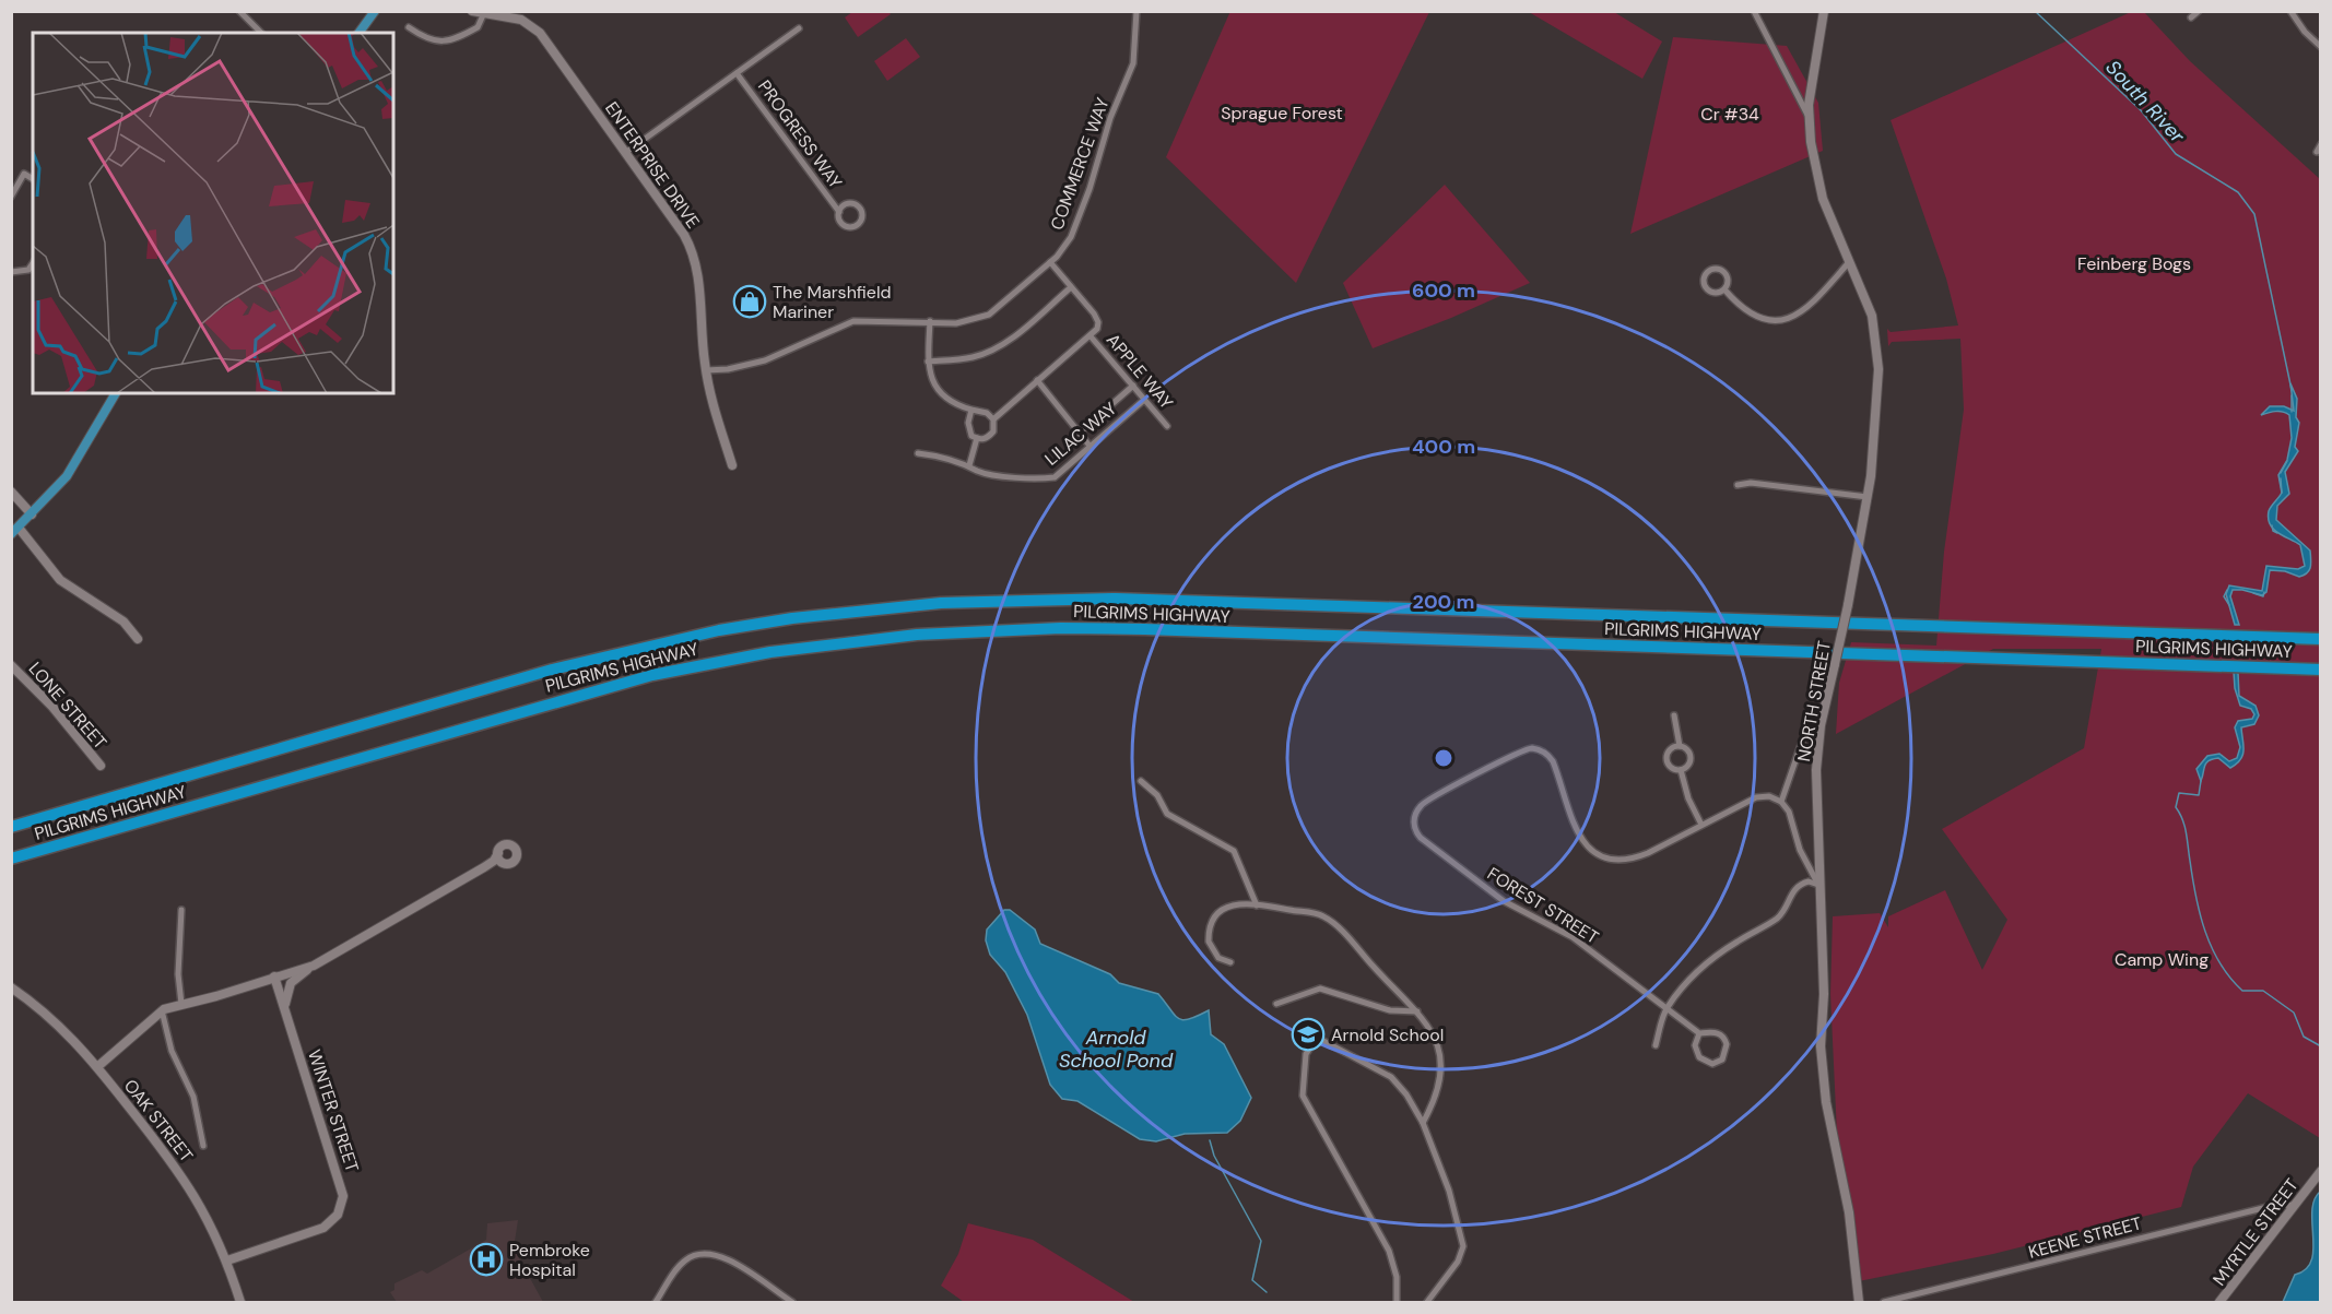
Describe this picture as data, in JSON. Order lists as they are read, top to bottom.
{
  "streets": {
    "highway": ["PILGRIMS HIGHWAY"],
    "street": [
      "PROGRESS WAY",
      "COMMERCE WAY",
      "ENTERPRISE DRIVE",
      "APPLE WAY",
      "LILAC WAY",
      "NORTH STREET",
      "LONE STREET",
      "FOREST STREET",
      "WINTER STREET",
      "OAK STREET",
      "MYRTLE STREET",
      "KEENE STREET"
    ]
  },
  "crossings": [
    ["COMMERCE WAY", "ENTERPRISE DRIVE"],
    ["APPLE WAY", "LILAC WAY"],
    ["WINTER STREET", "OAK STREET"],
    ["MYRTLE STREET", "KEENE STREET"]
  ],
  "water": ["South River", "Arnold School Pond"],
  "parks": [
    "Sprague Forest",
    "Cr #34",
    "Feinberg Bogs",
    "Camp Wing"
  ],
  "places": {
    "shop": ["The Marshfield Mariner"],
    "school or university": ["Arnold School"],
    "hospital": ["Pembroke Hospital"]
  },
  "rings": ["600 m", "400 m", "200 m"]
}
